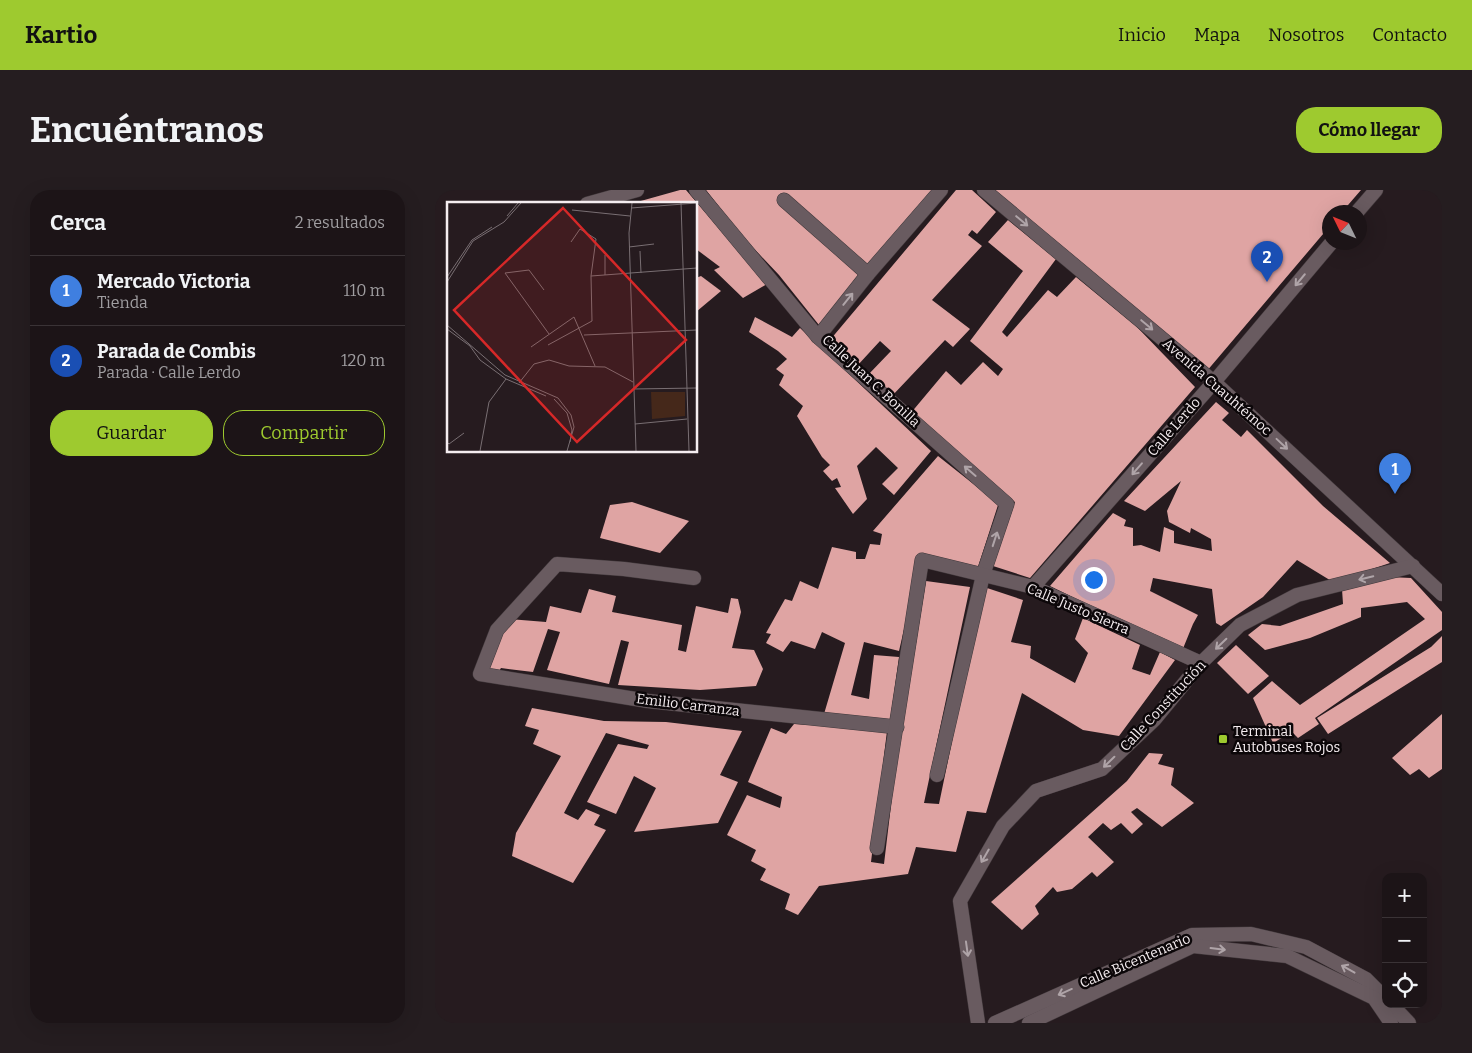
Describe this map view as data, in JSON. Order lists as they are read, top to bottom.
{
  "streets": {
    "street": [
      "Calle Juan C. Bonilla",
      "Avenida Cuauhtémoc",
      "Calle Lerdo",
      "Calle Justo Sierra",
      "Emilio Carranza",
      "Calle Constitución",
      "Calle Bicentenario"
    ]
  },
  "crossings": [
    ["Calle Juan C. Bonilla", "Calle Justo Sierra"],
    ["Avenida Cuauhtémoc", "Calle Lerdo"],
    ["Avenida Cuauhtémoc", "Calle Constitución"],
    ["Calle Lerdo", "Calle Justo Sierra"],
    ["Calle Justo Sierra", "Emilio Carranza"],
    ["Calle Justo Sierra", "Calle Constitución"]
  ],
  "one_way": ["Avenida Cuauhtémoc", "Calle Lerdo", "Calle Constitución"],
  "places": {
    "transit": ["Terminal Autobuses Rojos"]
  },
  "north": "top left",
  "page": {
    "header": "Kartio",
    "nav": [
      "Inicio",
      "Mapa",
      "Nosotros",
      "Contacto"
    ],
    "buttons": [
      "Cómo llegar",
      ["Guardar", "Compartir"]
    ],
    "title": "Encuéntranos",
    "heading": ["Cerca", "2 resultados"],
    "pins": ["2", "1"],
    "list": [
      {
        "mark": "1",
        "name": "Mercado Victoria",
        "note": "Tienda",
        "value": "110 m"
      },
      {
        "mark": "2",
        "name": "Parada de Combis",
        "note": "Parada · Calle Lerdo",
        "value": "120 m"
      }
    ],
    "map_buttons": ["+", "−"]
  }
}
